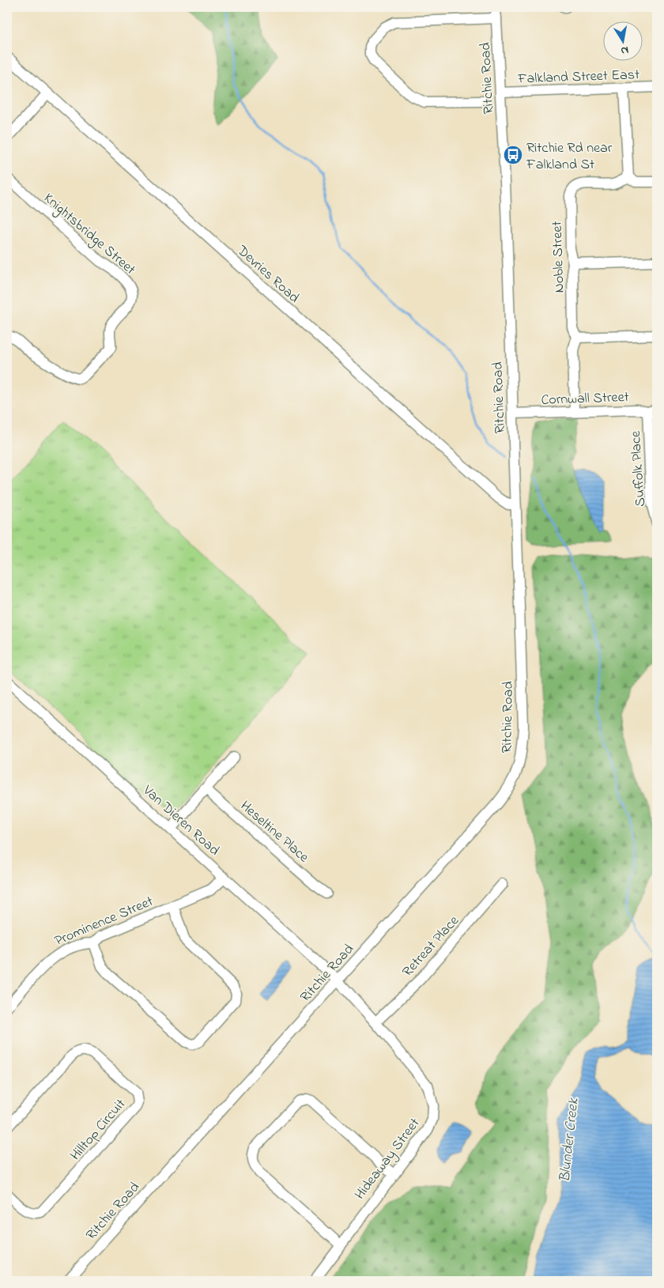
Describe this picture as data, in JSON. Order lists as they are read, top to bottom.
{
  "streets": {
    "street": [
      "Falkland Street East",
      "Ritchie Road",
      "Knightsbridge Street",
      "Noble Street",
      "Devries Road",
      "Cornwall Street",
      "Suffolk Place",
      "Van Dieren Road",
      "Heseltine Place",
      "Prominence Street",
      "Retreat Place",
      "Hilltop Circuit",
      "Hideaway Street"
    ]
  },
  "crossings": [
    ["Falkland Street East", "Ritchie Road"],
    ["Ritchie Road", "Devries Road"],
    ["Ritchie Road", "Cornwall Street"],
    ["Ritchie Road", "Van Dieren Road"],
    ["Ritchie Road", "Hideaway Street"],
    ["Noble Street", "Cornwall Street"],
    ["Cornwall Street", "Suffolk Place"],
    ["Van Dieren Road", "Prominence Street"],
    ["Van Dieren Road", "Hideaway Street"],
    ["Retreat Place", "Hideaway Street"]
  ],
  "water": ["Blunder Creek"],
  "places": {
    "bus stop": ["Ritchie Rd near Falkland St"]
  },
  "north": "bottom"
}
